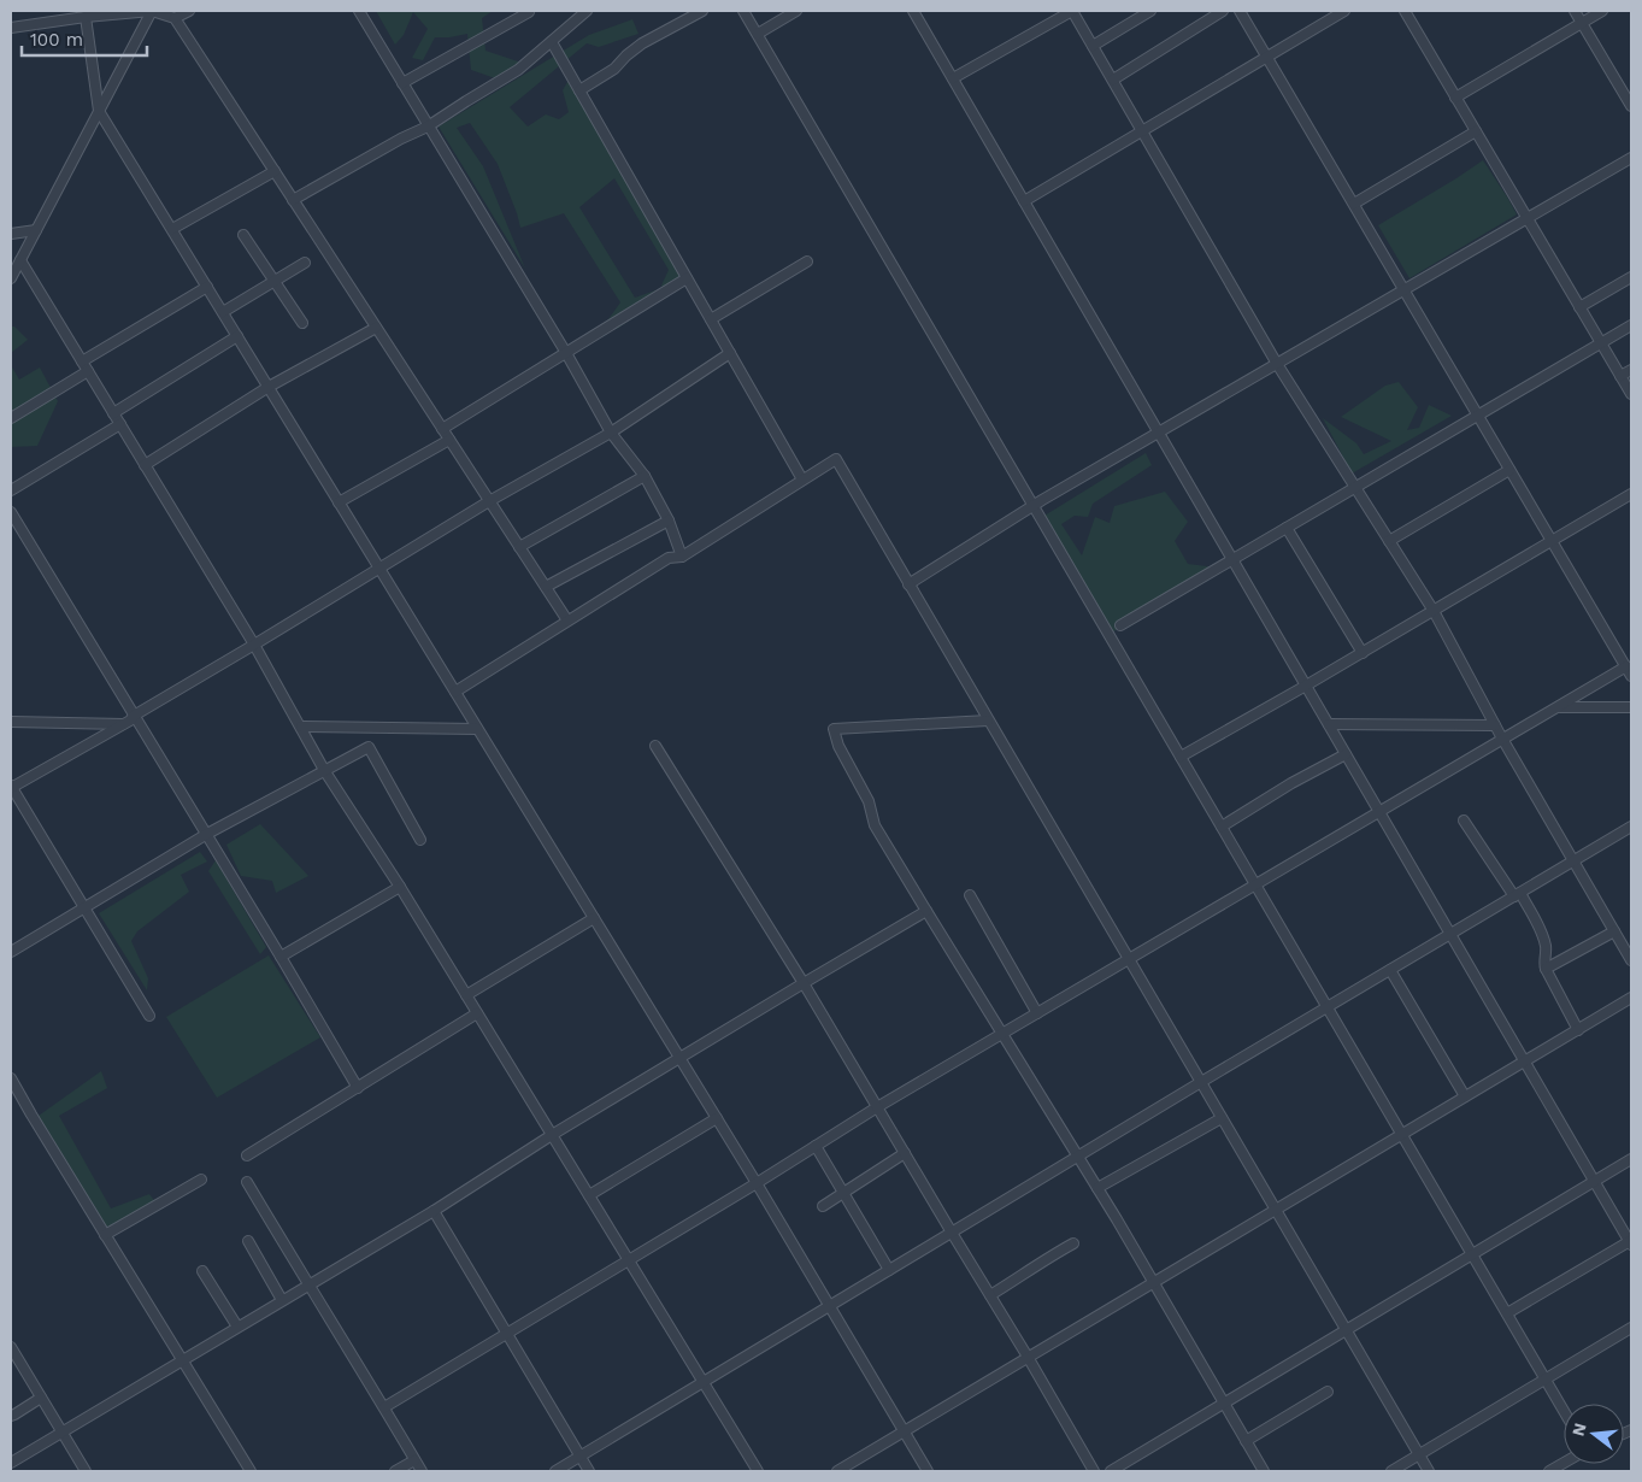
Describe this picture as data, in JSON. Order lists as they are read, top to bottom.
{
  "scale_bar": "100 m",
  "north": "left"
}
